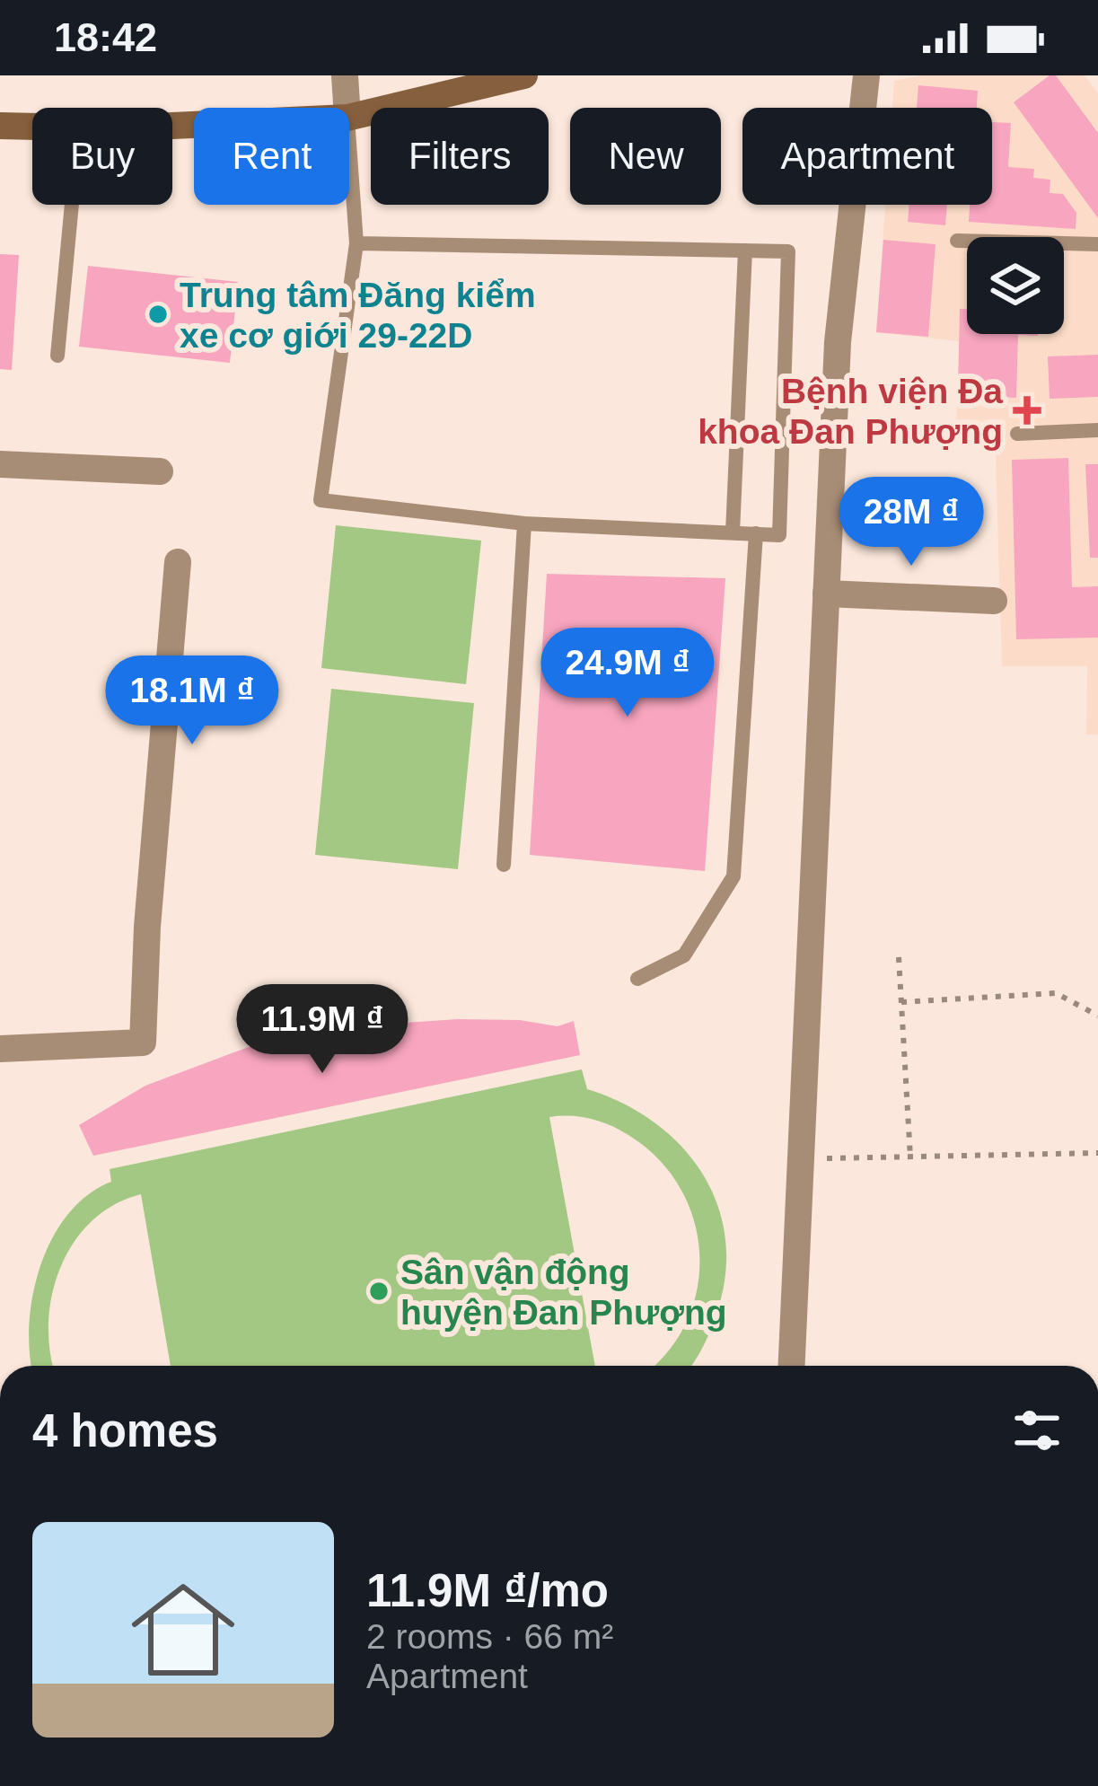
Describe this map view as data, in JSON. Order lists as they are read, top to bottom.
{
  "places": {
    "other": ["Trung tâm Đăng kiểm xe cơ giới 29-22D", "Sân vận động huyện Đan Phượng"],
    "health": ["Bệnh viện Đa khoa Đan Phượng"]
  },
  "page": {
    "status": "18:42",
    "chip": [
      "Buy",
      "Rent",
      "Filters",
      "New",
      "Apartment"
    ],
    "price": [
      "28M ₫",
      "24.9M ₫",
      "18.1M ₫",
      "11.9M ₫"
    ],
    "heading": "4 homes",
    "list": [
      {
        "name": "11.9M ₫/mo",
        "note": "2 rooms · 66 m² · Apartment"
      }
    ]
  }
}
